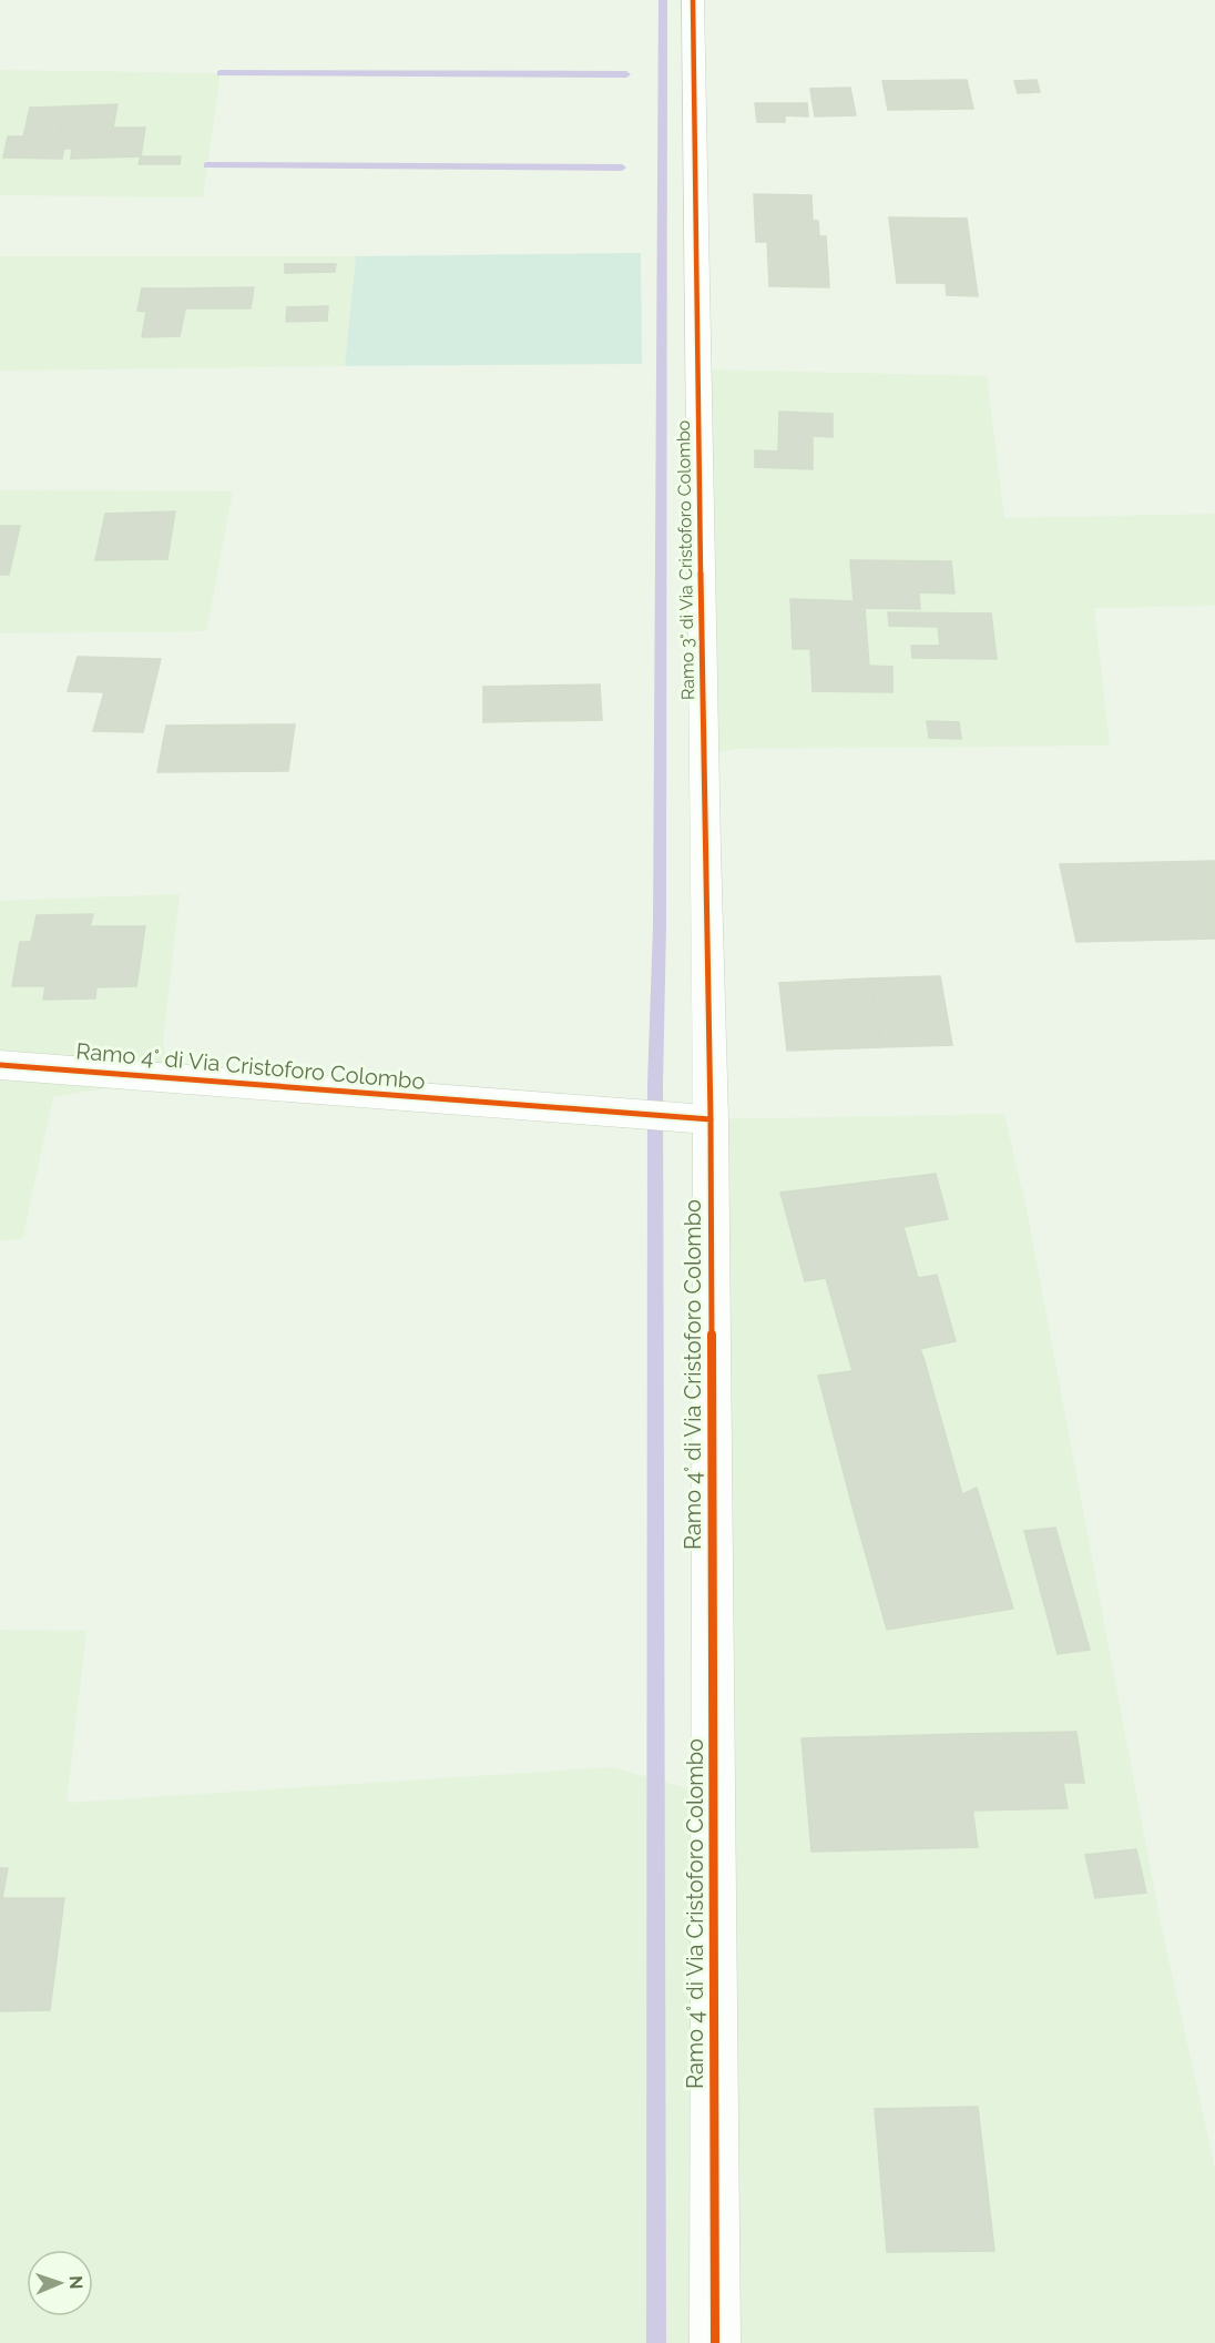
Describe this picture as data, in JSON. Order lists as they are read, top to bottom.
{
  "streets": {
    "street": ["Ramo 3° di Via Cristoforo Colombo", "Ramo 4° di Via Cristoforo Colombo"]
  },
  "crossings": [
    ["Ramo 3° di Via Cristoforo Colombo", "Ramo 4° di Via Cristoforo Colombo"]
  ],
  "north": "right"
}
